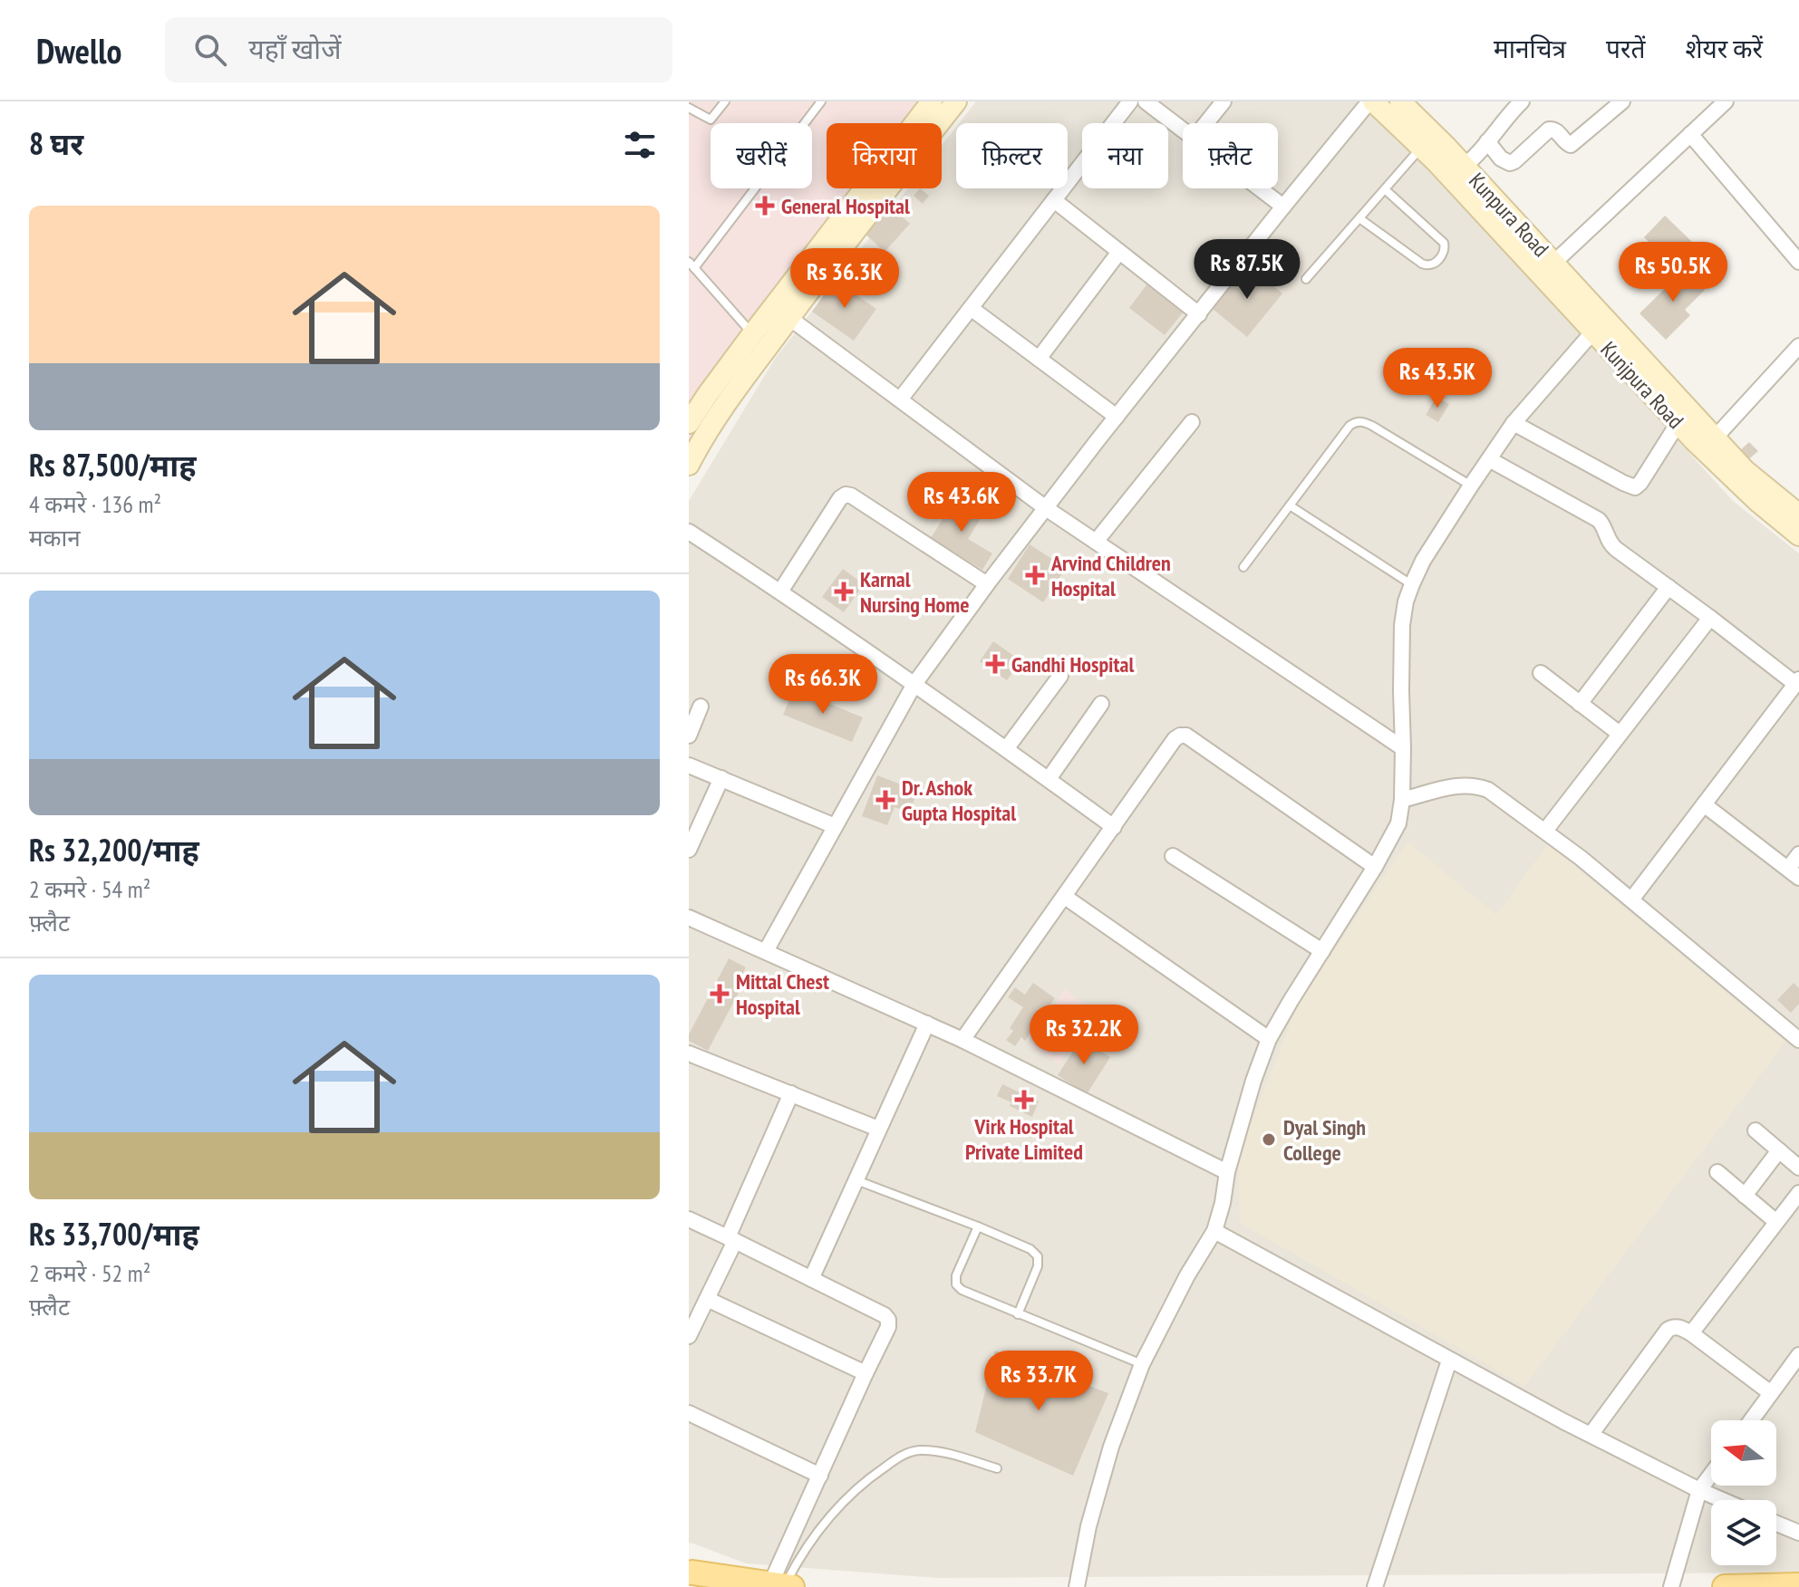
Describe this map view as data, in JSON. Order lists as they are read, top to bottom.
{
  "streets": {
    "street": ["Kunpura Road", "Kunjpura Road"]
  },
  "crossings": [
    ["Kunpura Road", "Kunjpura Road"]
  ],
  "places": {
    "health": [
      "General Hospital",
      "Arvind Children Hospital",
      "Karnal Nursing Home",
      "Gandhi Hospital",
      "Dr. Ashok Gupta Hospital",
      "Mittal Chest Hospital",
      "Virk Hospital Private Limited"
    ],
    "other": ["Dyal Singh College"]
  },
  "north": "left",
  "page": {
    "header": "Dwello",
    "search": "यहाँ खोजें",
    "nav": ["मानचित्र", "परतें", "शेयर करें"],
    "heading": "8 घर",
    "chip": [
      "खरीदें",
      "किराया",
      "फ़िल्टर",
      "नया",
      "फ़्लैट"
    ],
    "list": [
      {
        "name": "Rs 87,500/माह",
        "note": "4 कमरे · 136 m² · मकान"
      },
      {
        "name": "Rs 32,200/माह",
        "note": "2 कमरे · 54 m² · फ़्लैट"
      },
      {
        "name": "Rs 33,700/माह",
        "note": "2 कमरे · 52 m² · फ़्लैट"
      }
    ],
    "price": [
      "Rs 87.5K",
      "Rs 50.5K",
      "Rs 36.3K",
      "Rs 43.5K",
      "Rs 43.6K",
      "Rs 66.3K",
      "Rs 32.2K",
      "Rs 33.7K"
    ]
  }
}
